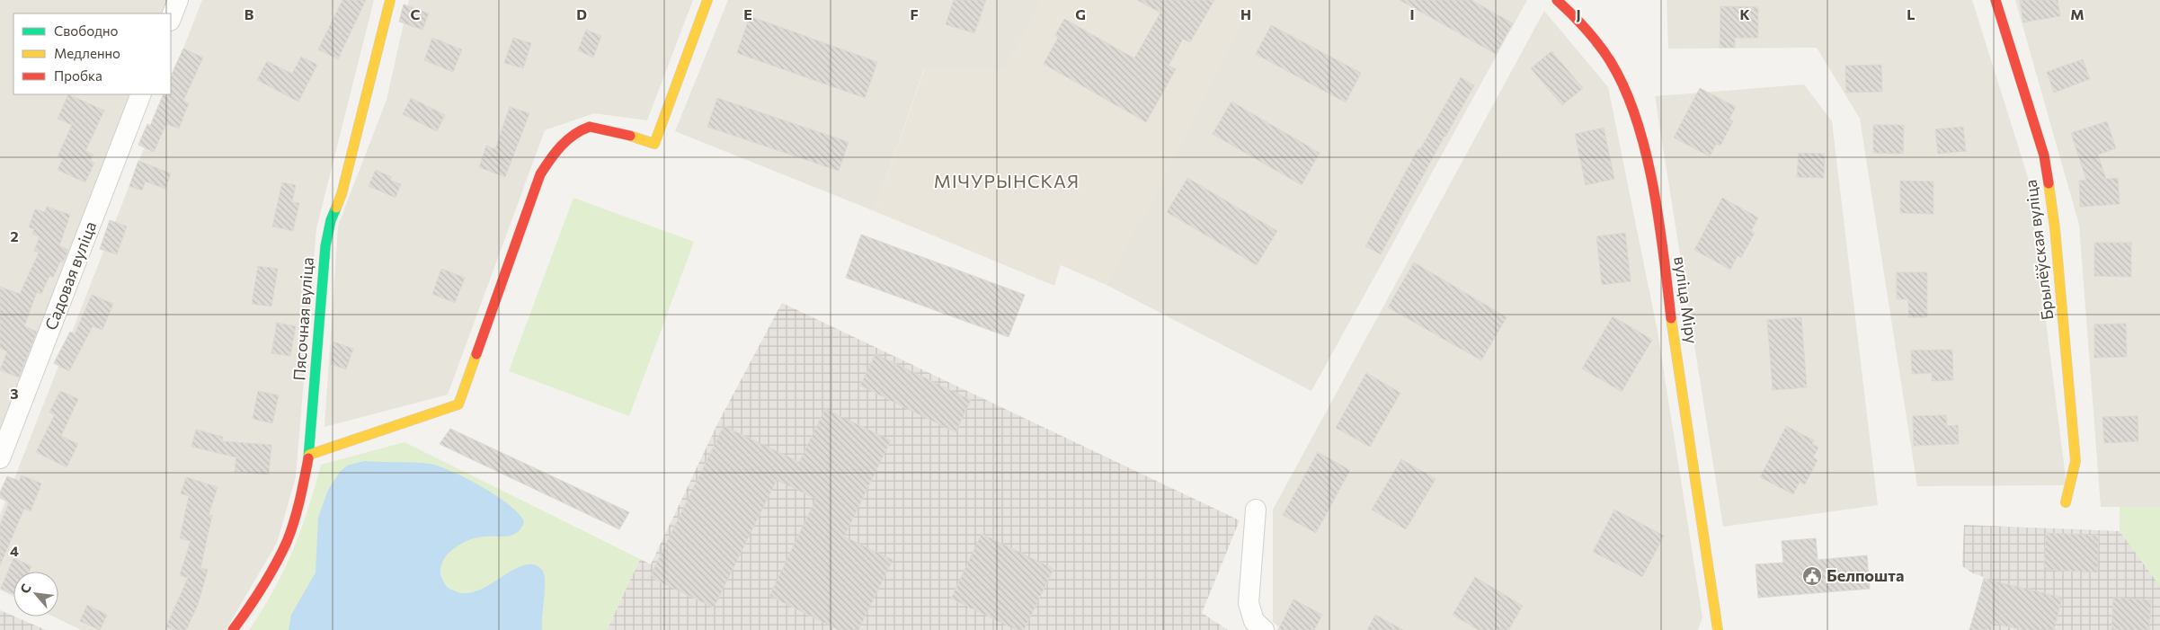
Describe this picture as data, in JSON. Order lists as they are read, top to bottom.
{
  "streets": {
    "street": [
      "Брылёўская вуліца",
      "Садовая вуліца",
      "вуліца Міру",
      "Пясочная вуліца"
    ]
  },
  "districts": ["МІЧУРЫНСКАЯ"],
  "places": {
    "public building": ["Белпошта"]
  },
  "legend": ["Свободно", "Медленно", "Пробка"],
  "north": "top left",
  "grid": {
    "columns": [
      "B",
      "C",
      "D",
      "E",
      "F",
      "G",
      "H",
      "I",
      "J",
      "K",
      "L",
      "M"
    ],
    "rows": ["2", "3", "4"]
  }
}
